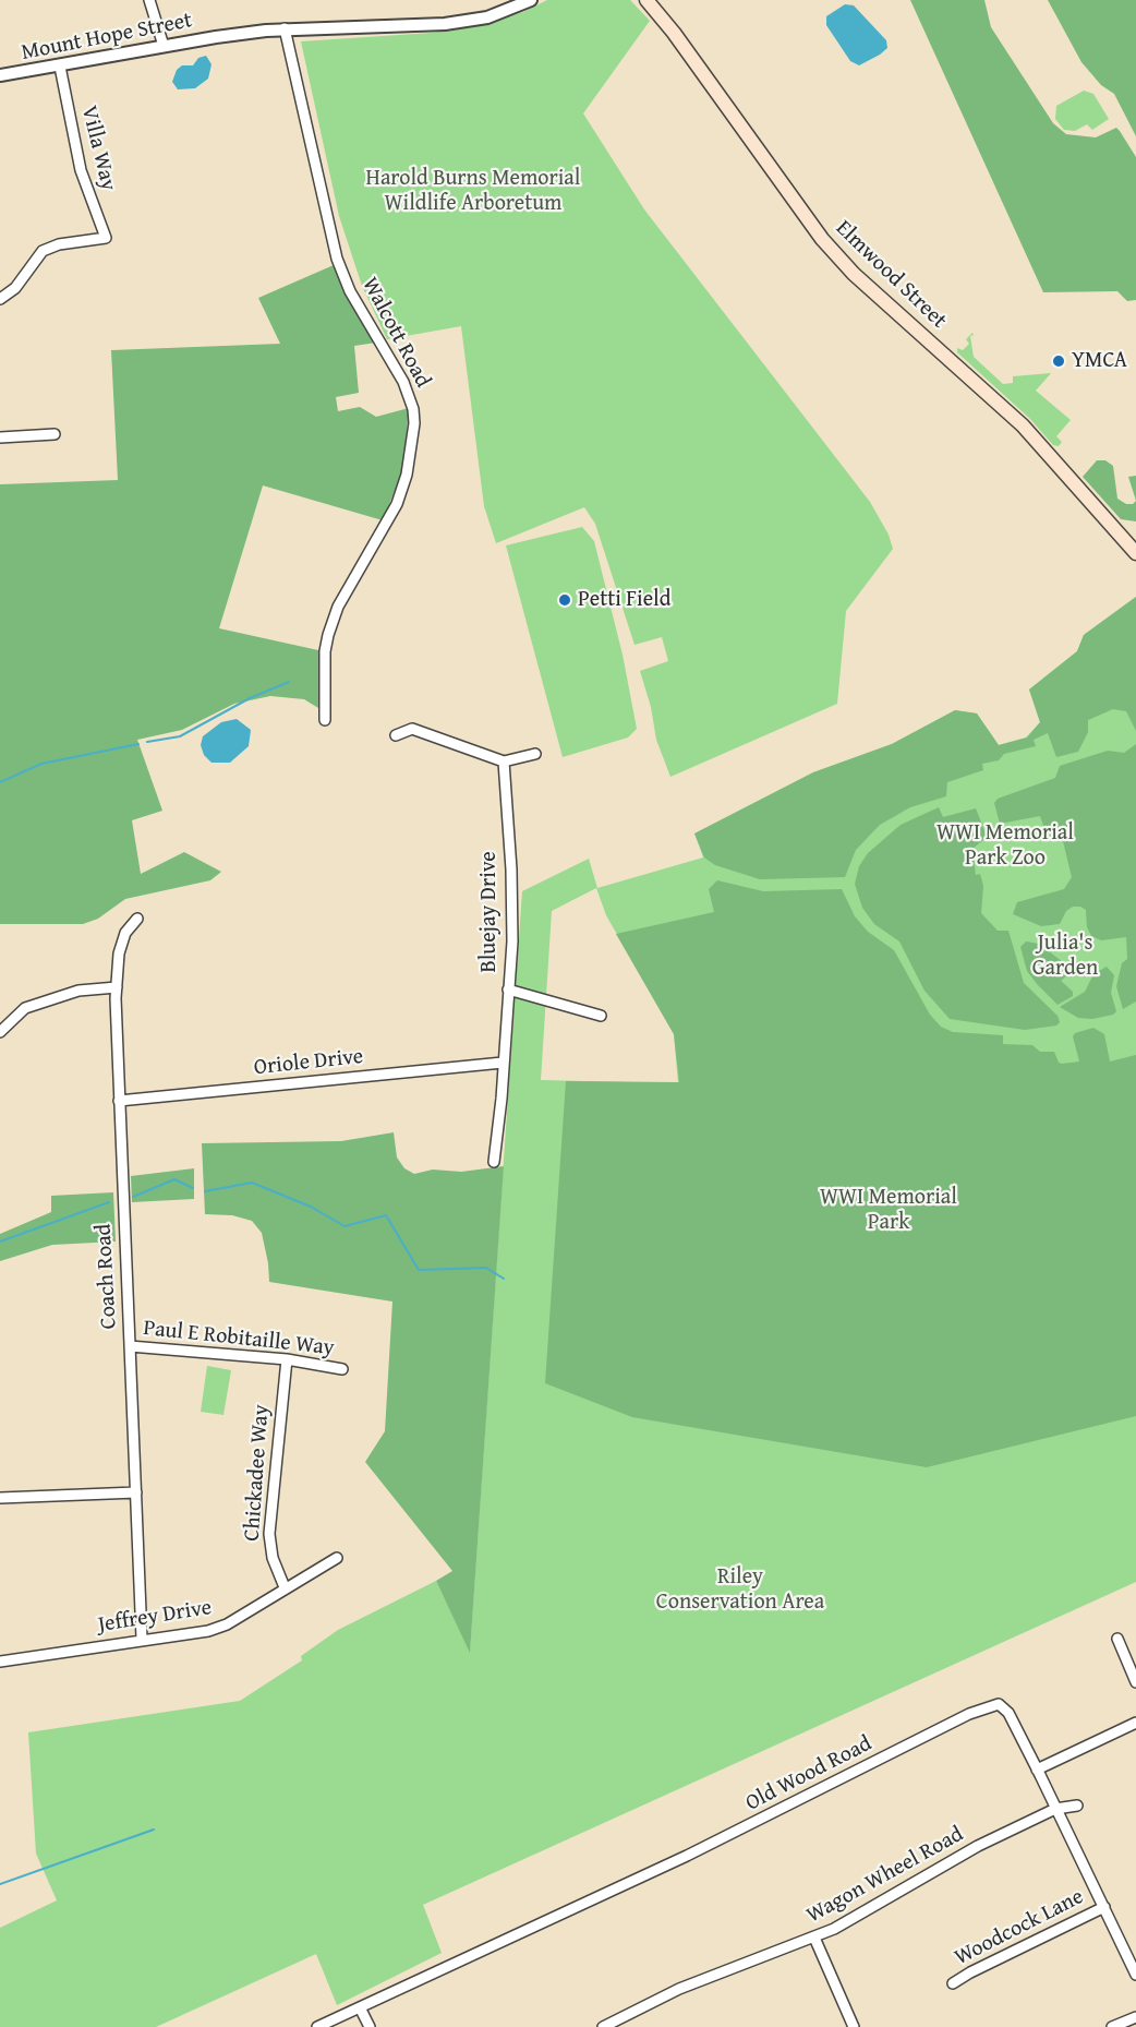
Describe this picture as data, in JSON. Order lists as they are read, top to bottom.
{
  "streets": {
    "main road": ["Elmwood Street"],
    "street": [
      "Mount Hope Street",
      "Villa Way",
      "Walcott Road",
      "Bluejay Drive",
      "Oriole Drive",
      "Coach Road",
      "Paul E Robitaille Way",
      "Chickadee Way",
      "Jeffrey Drive",
      "Old Wood Road",
      "Wagon Wheel Road",
      "Woodcock Lane"
    ]
  },
  "crossings": [
    ["Mount Hope Street", "Villa Way"],
    ["Mount Hope Street", "Walcott Road"],
    ["Bluejay Drive", "Oriole Drive"],
    ["Oriole Drive", "Coach Road"],
    ["Coach Road", "Paul E Robitaille Way"],
    ["Coach Road", "Jeffrey Drive"],
    ["Paul E Robitaille Way", "Chickadee Way"],
    ["Chickadee Way", "Jeffrey Drive"],
    ["Old Wood Road", "Wagon Wheel Road"],
    ["Old Wood Road", "Woodcock Lane"]
  ],
  "parks": [
    "Harold Burns Memorial Wildlife Arboretum",
    "WWI Memorial Park Zoo",
    "Julia's Garden",
    "WWI Memorial Park",
    "Riley Conservation Area"
  ],
  "places": ["YMCA", "Petti Field"]
}
